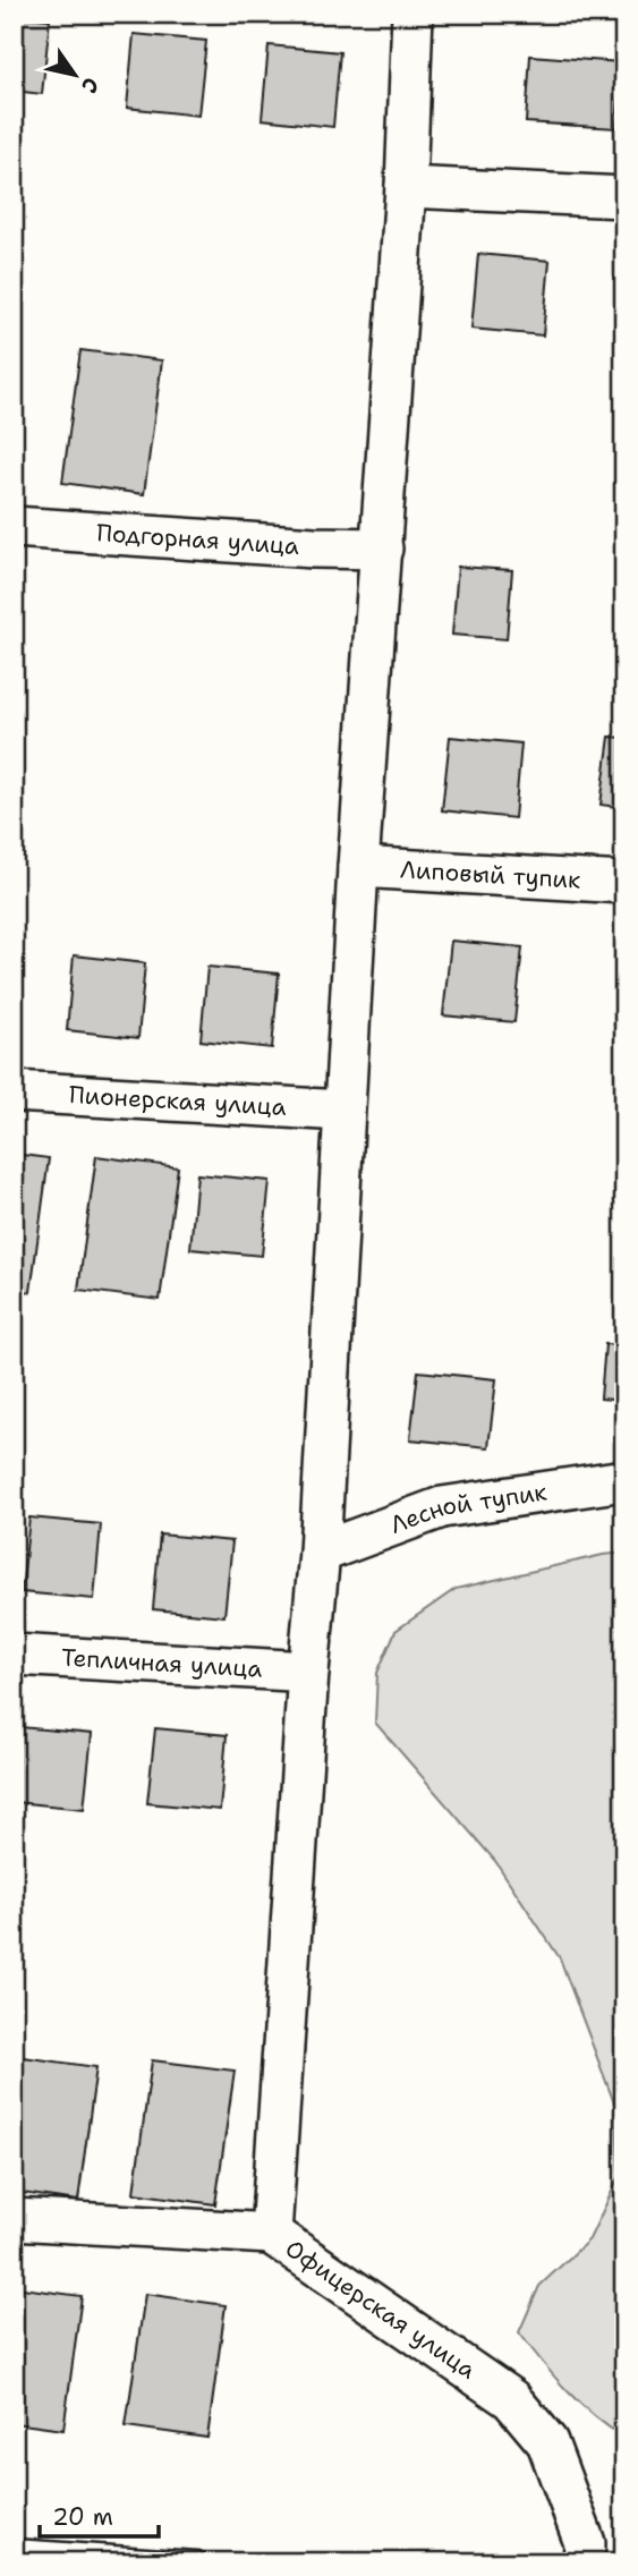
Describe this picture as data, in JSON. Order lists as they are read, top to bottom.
{
  "streets": {
    "street": [
      "Подгорная улица",
      "Липовый тупик",
      "Пионерская улица",
      "Лесной тупик",
      "Тепличная улица",
      "Офицерская улица"
    ]
  },
  "scale_bar": "20 m",
  "north": "bottom right"
}
